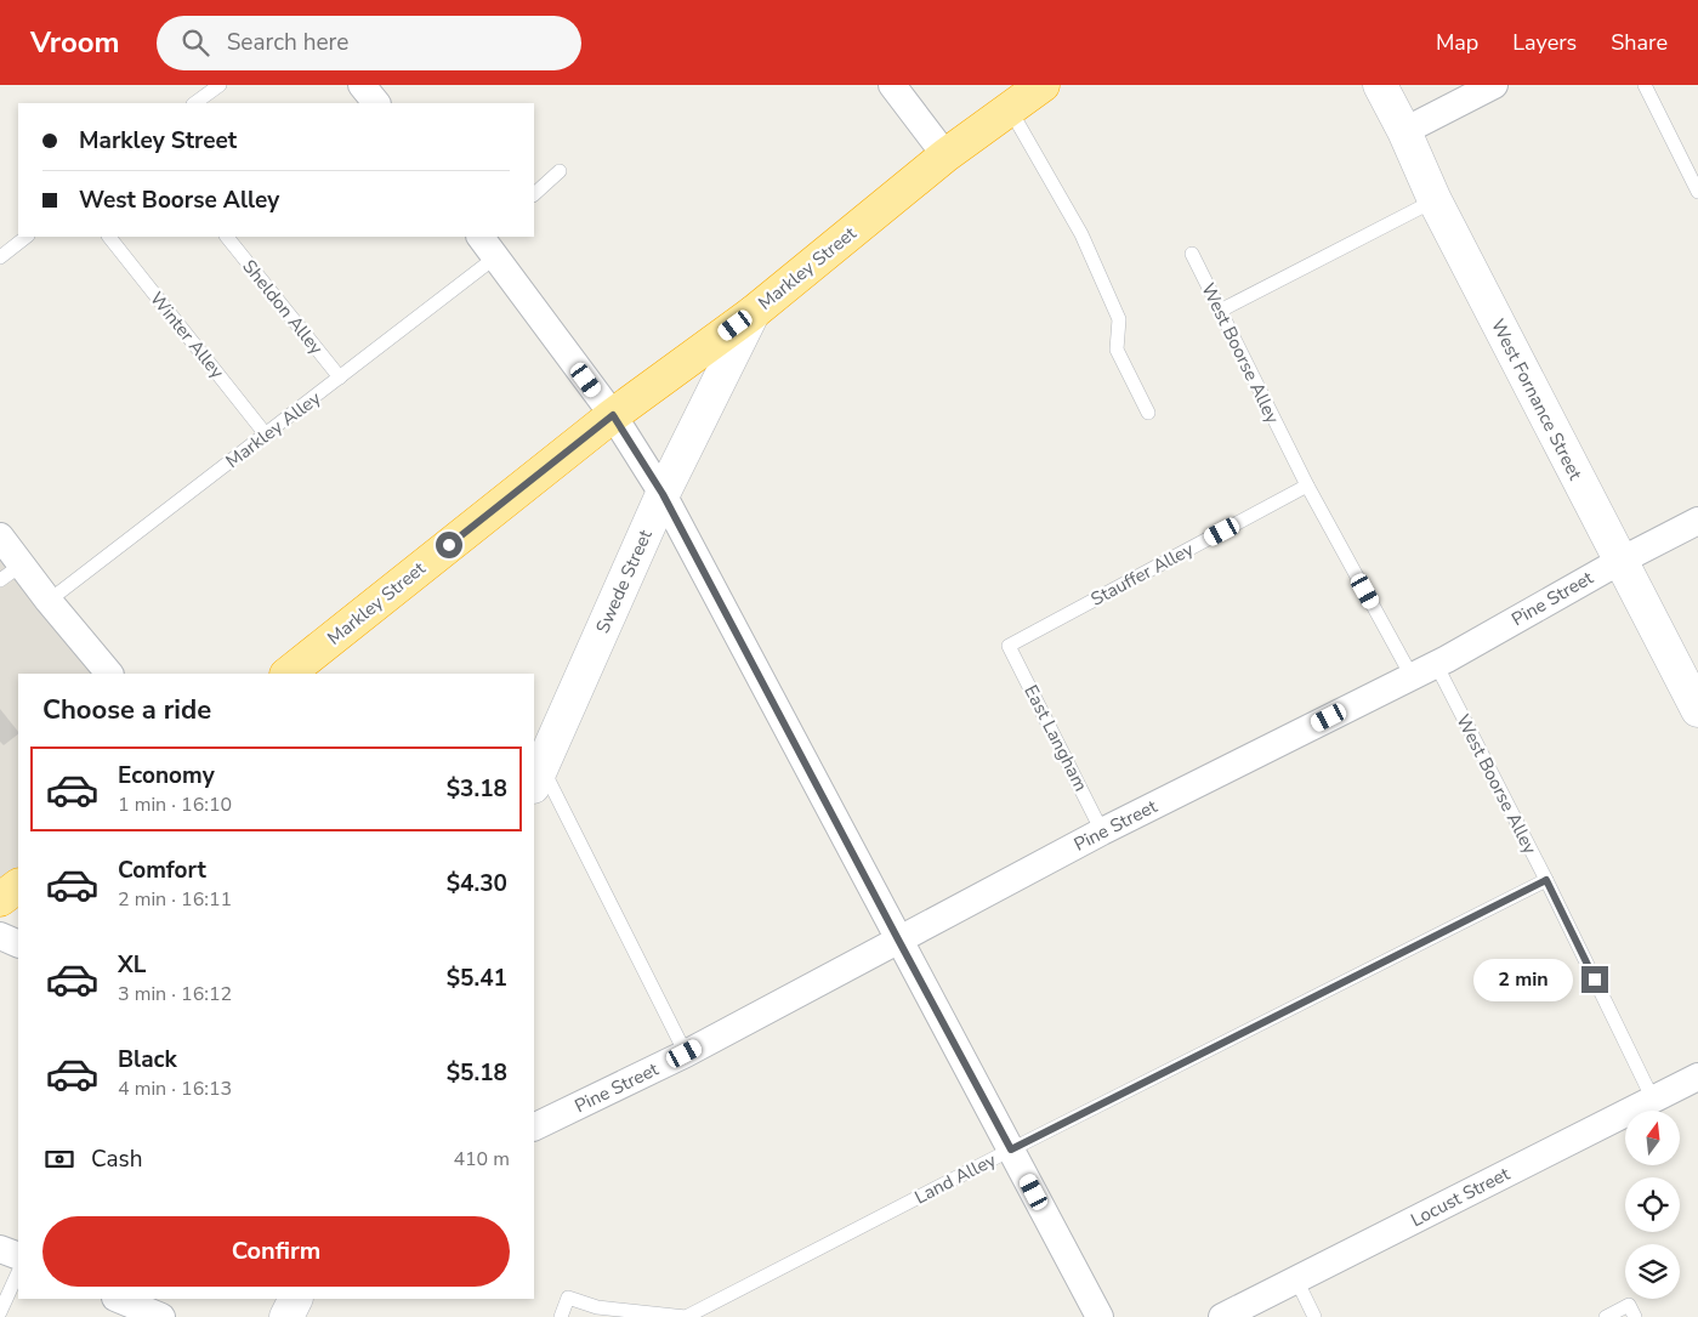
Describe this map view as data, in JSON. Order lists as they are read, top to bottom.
{
  "streets": {
    "highway": ["Markley Street"],
    "street": [
      "West Fornance Street",
      "Swede Street",
      "Pine Street",
      "Locust Street"
    ],
    "lane": [
      "Sheldon Alley",
      "Winter Alley",
      "West Boorse Alley",
      "Markley Alley",
      "Stauffer Alley",
      "East Langham",
      "Land Alley"
    ]
  },
  "crossings": [
    ["Markley Street", "Swede Street"],
    ["Sheldon Alley", "Markley Alley"],
    ["Winter Alley", "Markley Alley"],
    ["West Boorse Alley", "Stauffer Alley"],
    ["West Boorse Alley", "Pine Street"],
    ["West Boorse Alley", "Land Alley"],
    ["West Boorse Alley", "Locust Street"],
    ["West Fornance Street", "Pine Street"],
    ["Stauffer Alley", "East Langham"],
    ["Pine Street", "East Langham"]
  ],
  "north": "top",
  "page": {
    "header": "Vroom",
    "search": "Search here",
    "nav": ["Map", "Layers", "Share"],
    "banner": ["Markley Street", "West Boorse Alley"],
    "heading": "Choose a ride",
    "list": [
      {
        "name": "Economy",
        "note": "1 min · 16:10",
        "value": "$3.18"
      },
      {
        "name": "Comfort",
        "note": "2 min · 16:11",
        "value": "$4.30"
      },
      {
        "name": "XL",
        "note": "3 min · 16:12",
        "value": "$5.41"
      },
      {
        "name": "Black",
        "note": "4 min · 16:13",
        "value": "$5.18"
      }
    ],
    "bubble": "2 min",
    "pay": ["Cash", "410 m"],
    "buttons": "Confirm"
  }
}
